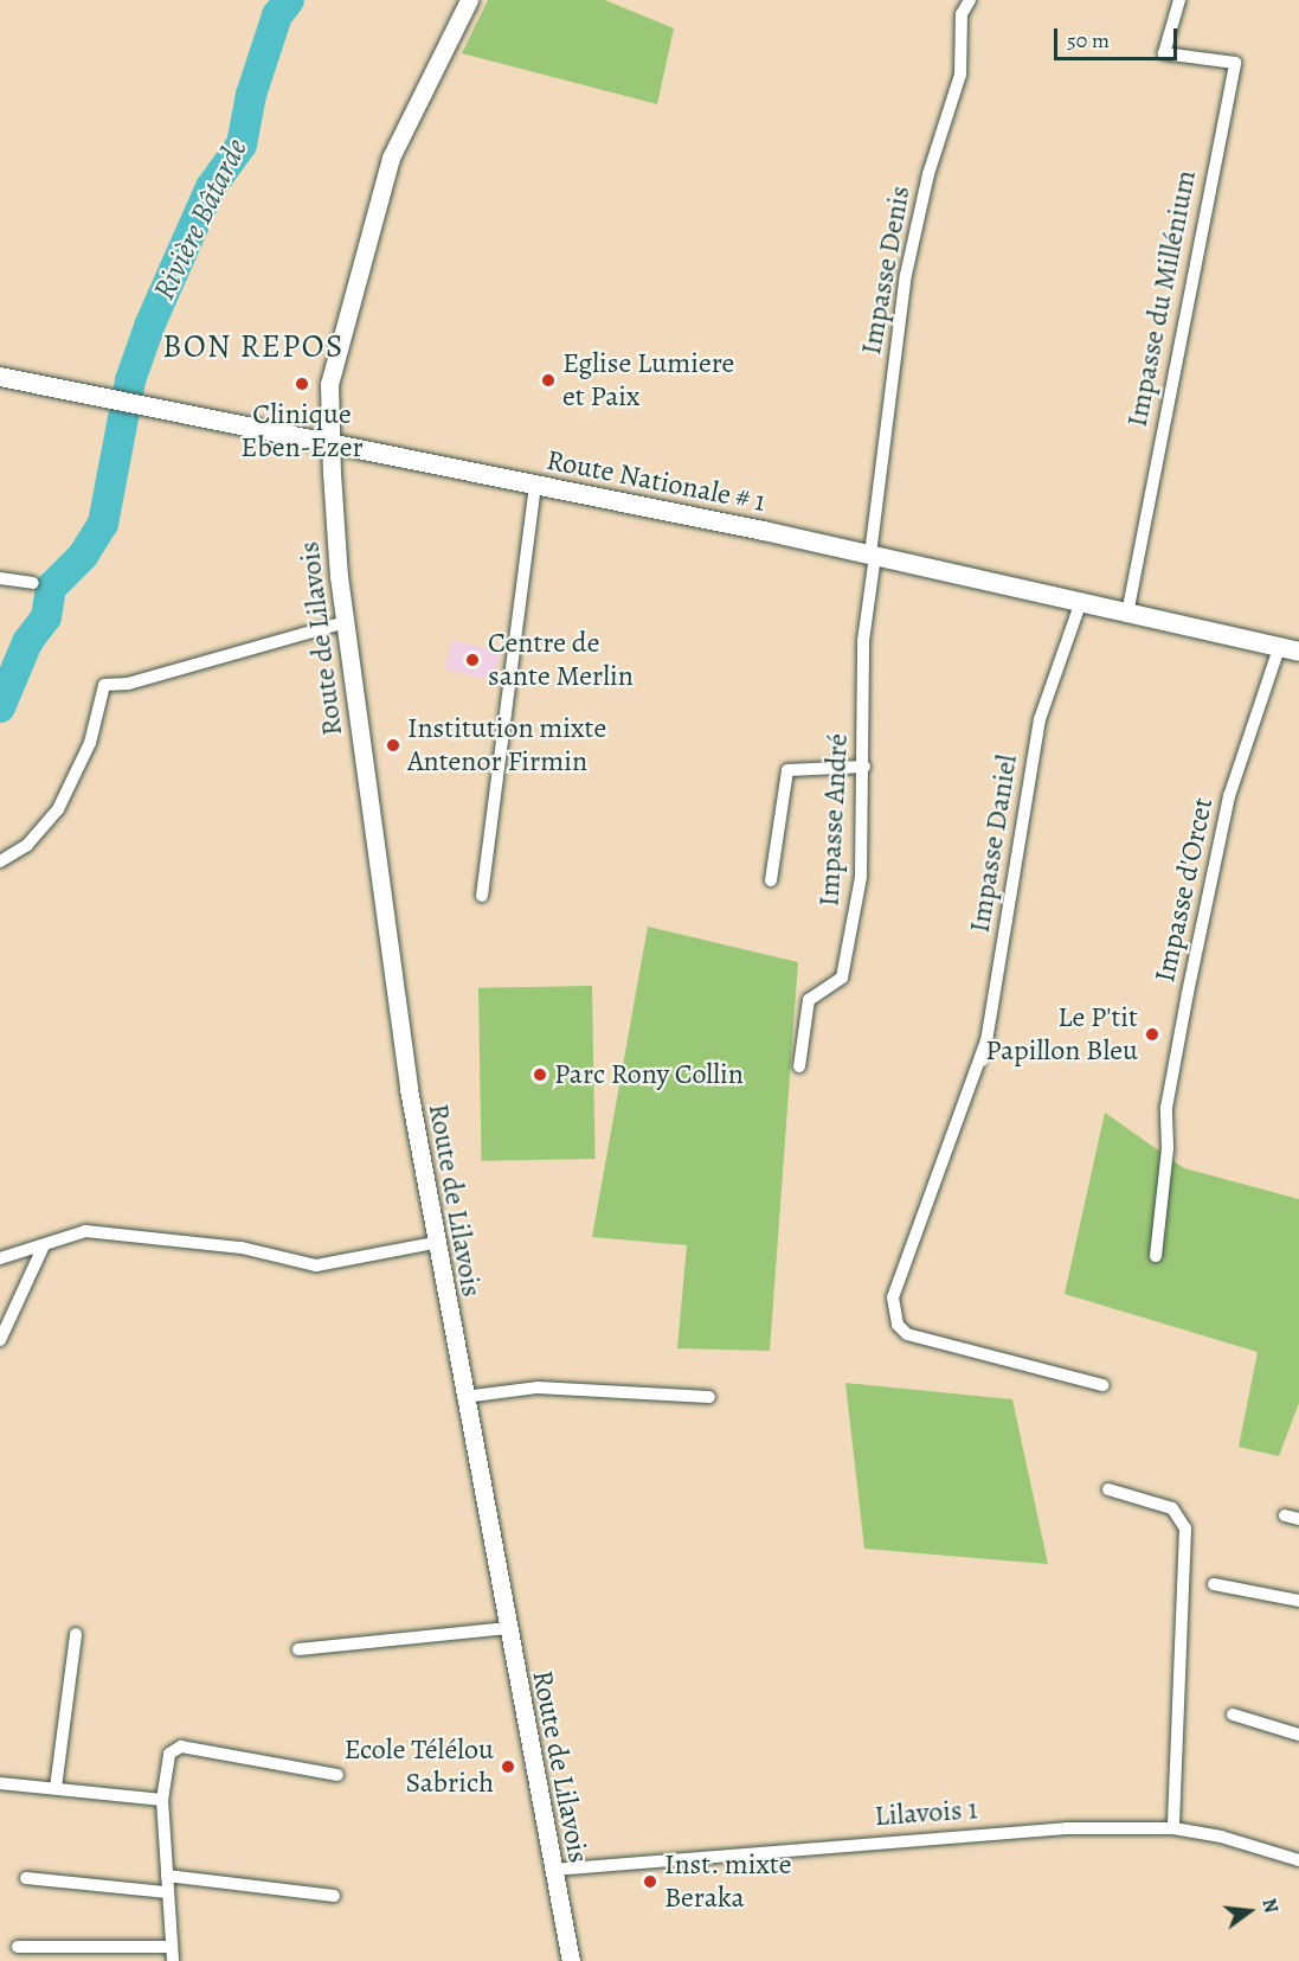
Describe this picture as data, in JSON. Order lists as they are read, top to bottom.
{
  "streets": {
    "main road": ["Route Nationale # 1", "Route de Lilavois"],
    "street": [
      "Impasse Denis",
      "Impasse du Millénium",
      "Impasse André",
      "Impasse Daniel",
      "Impasse d'Orcet",
      "Lilavois 1"
    ]
  },
  "crossings": [
    ["Impasse Denis", "Route Nationale # 1"],
    ["Impasse Denis", "Impasse André"],
    ["Impasse du Millénium", "Route Nationale # 1"],
    ["Route Nationale # 1", "Route de Lilavois"],
    ["Route Nationale # 1", "Impasse André"],
    ["Route Nationale # 1", "Impasse Daniel"],
    ["Route Nationale # 1", "Impasse d'Orcet"],
    ["Route de Lilavois", "Lilavois 1"]
  ],
  "districts": ["BON REPOS"],
  "water": ["Rivière Bâtarde"],
  "places": [
    "Eglise Lumiere et Paix",
    "Clinique Eben-Ezer",
    "Centre de sante Merlin",
    "Institution mixte Antenor Firmin",
    "Le P'tit Papillon Bleu",
    "Parc Rony Collin",
    "Ecole Télélou Sabrich",
    "Inst. mixte Beraka"
  ],
  "scale_bar": "50 m",
  "north": "right"
}
